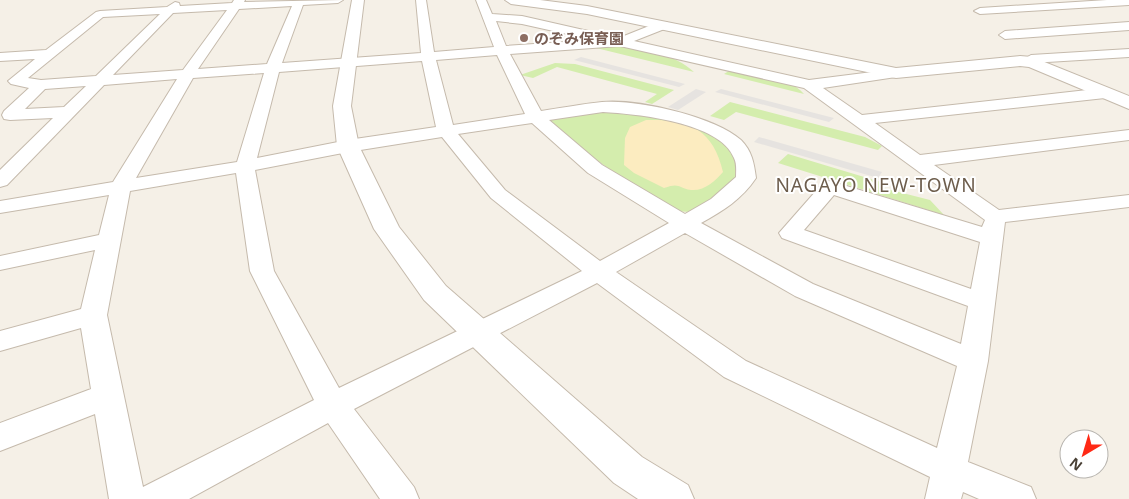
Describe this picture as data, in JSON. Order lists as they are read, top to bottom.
{
  "districts": ["NAGAYO NEW-TOWN"],
  "places": ["のぞみ保育園"],
  "north": "bottom left"
}
